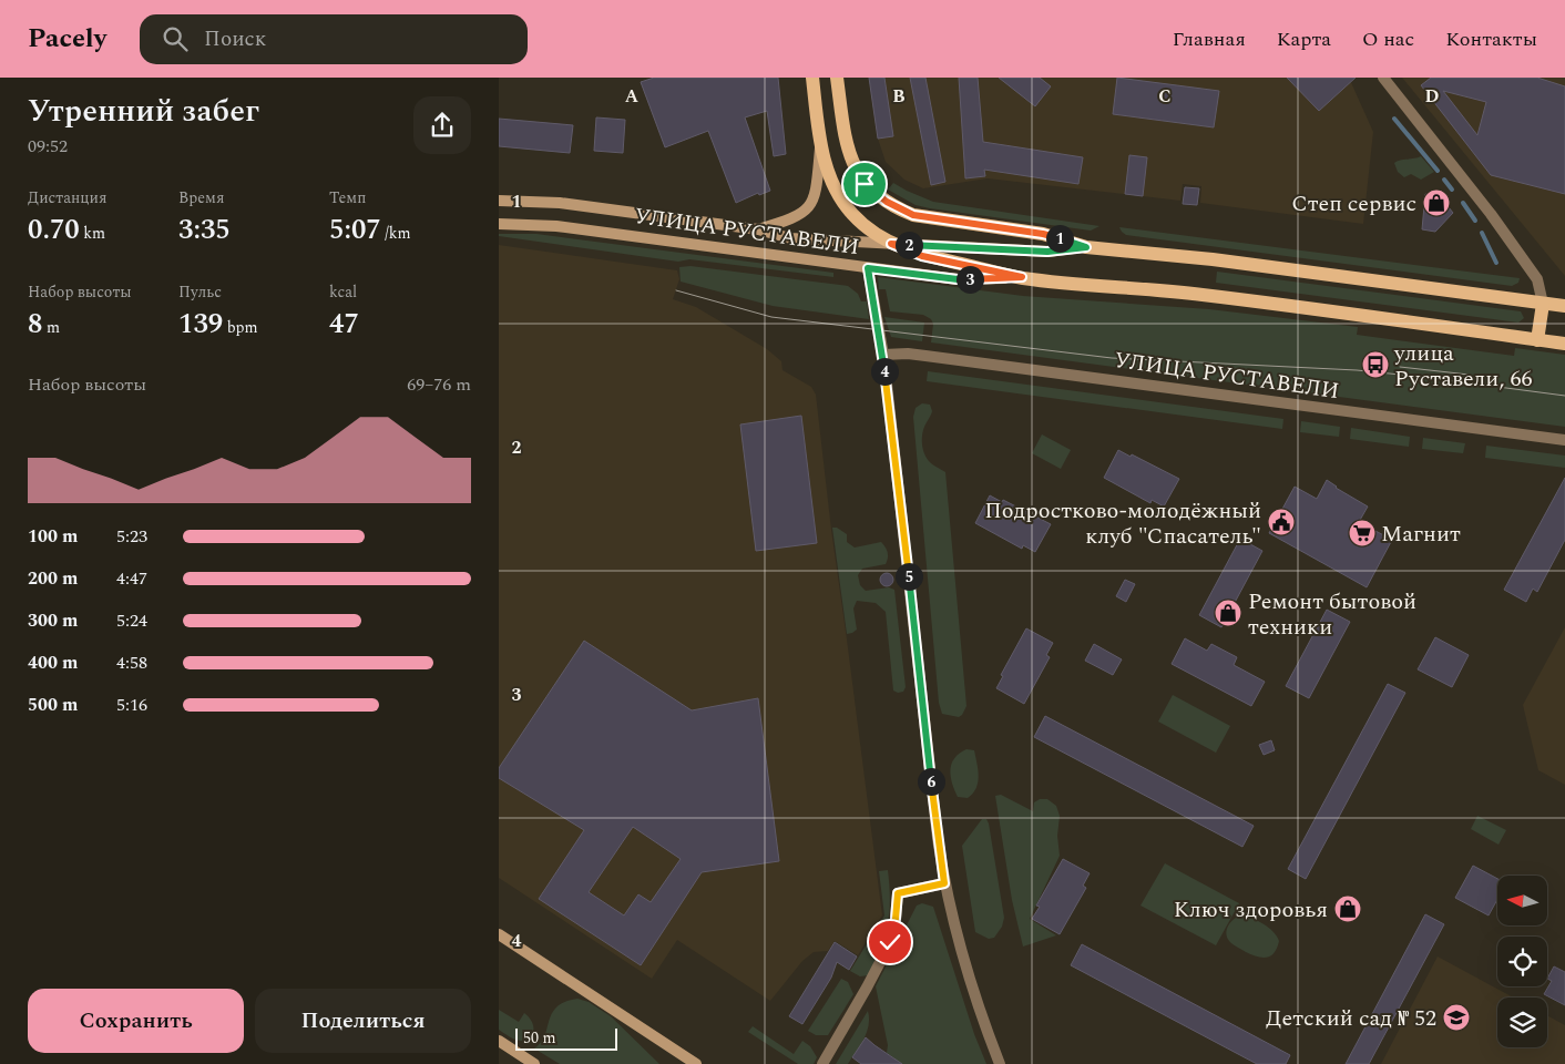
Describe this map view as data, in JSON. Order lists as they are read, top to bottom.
{
  "streets": {
    "main road": ["УЛИЦА РУСТАВЕЛИ"]
  },
  "places": {
    "shop": ["Степ сервис", "Ремонт бытовой техники", "Ключ здоровья"],
    "bus stop": ["улица Руставели, 66"],
    "public building": ["Подростково-молодёжный клуб \"Спасатель\""],
    "supermarket": ["Магнит"],
    "school or university": ["Детский сад № 52"]
  },
  "scale_bar": "50 m",
  "north": "left",
  "page": {
    "header": "Pacely",
    "search": "Поиск",
    "nav": [
      "Главная",
      "Карта",
      "О нас",
      "Контакты"
    ],
    "heading": ["Утренний забег", "09:52"],
    "stats": [
      ["Дистанция", "0.70 km"],
      ["Время", "3:35"],
      ["Темп", "5:07 /km"],
      ["Набор высоты", "8 m"],
      ["Пульс", "139 bpm"],
      ["kcal", "47"]
    ],
    "pins": [
      "1",
      "2",
      "3",
      "4",
      "5",
      "6"
    ],
    "chart": ["Набор высоты", "69–76 m"],
    "list": [
      {
        "name": "100 m",
        "note": "5:23"
      },
      {
        "name": "200 m",
        "note": "4:47"
      },
      {
        "name": "300 m",
        "note": "5:24"
      },
      {
        "name": "400 m",
        "note": "4:58"
      },
      {
        "name": "500 m",
        "note": "5:16"
      }
    ],
    "buttons": ["Сохранить", "Поделиться"],
    "scale": "50 m"
  },
  "grid": {
    "columns": [
      "A",
      "B",
      "C",
      "D"
    ],
    "rows": [
      "1",
      "2",
      "3",
      "4"
    ]
  }
}
